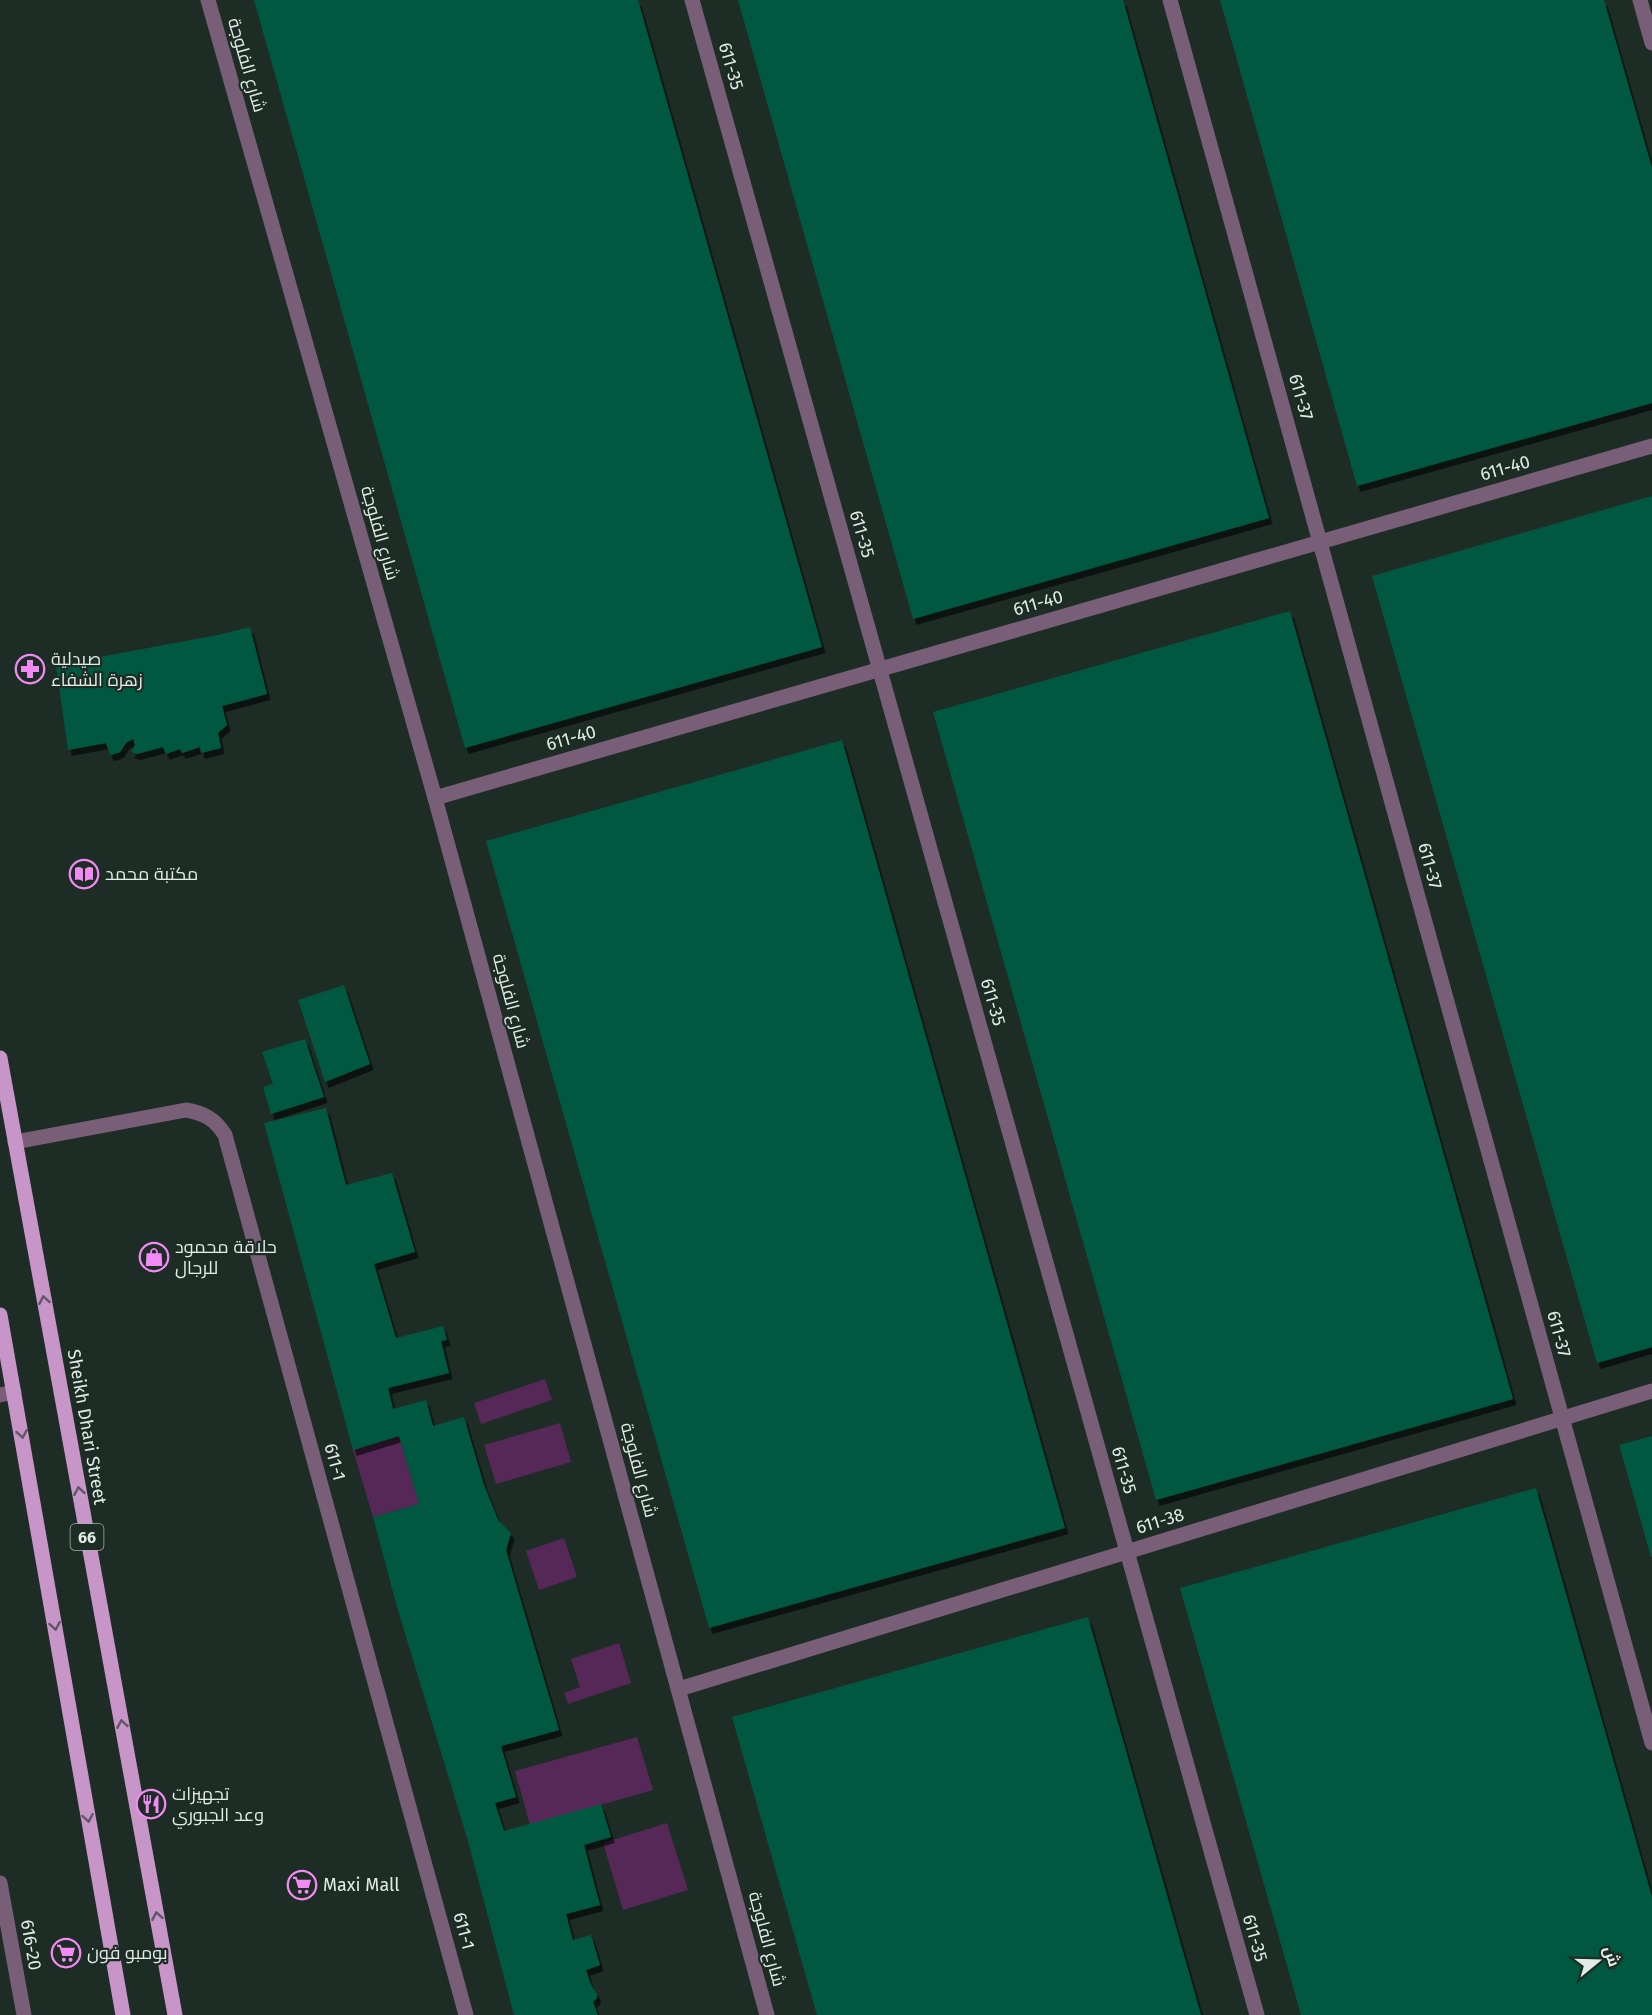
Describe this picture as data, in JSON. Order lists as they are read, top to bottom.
{
  "streets": {
    "main road": ["Sheikh Dhari Street", "66"],
    "street": [
      "شارع الفلوجة",
      "611-35",
      "611-37",
      "611-40",
      "611-1",
      "611-38",
      "616-20"
    ]
  },
  "crossings": [
    ["شارع الفلوجة", "611-40"],
    ["شارع الفلوجة", "611-38"],
    ["611-35", "611-40"],
    ["611-35", "611-38"],
    ["611-37", "611-40"],
    ["611-37", "611-38"],
    ["Sheikh Dhari Street", "611-1"]
  ],
  "places": {
    "pharmacy": ["صيدلية زهرة الشفاء"],
    "library": ["مكتبة محمد"],
    "shop": ["حلاقة محمود للرجال"],
    "restaurant": ["تجهيزات وعد الجبوري"],
    "supermarket": ["Maxi Mall", "بومبو فون"]
  },
  "north": "right"
}
